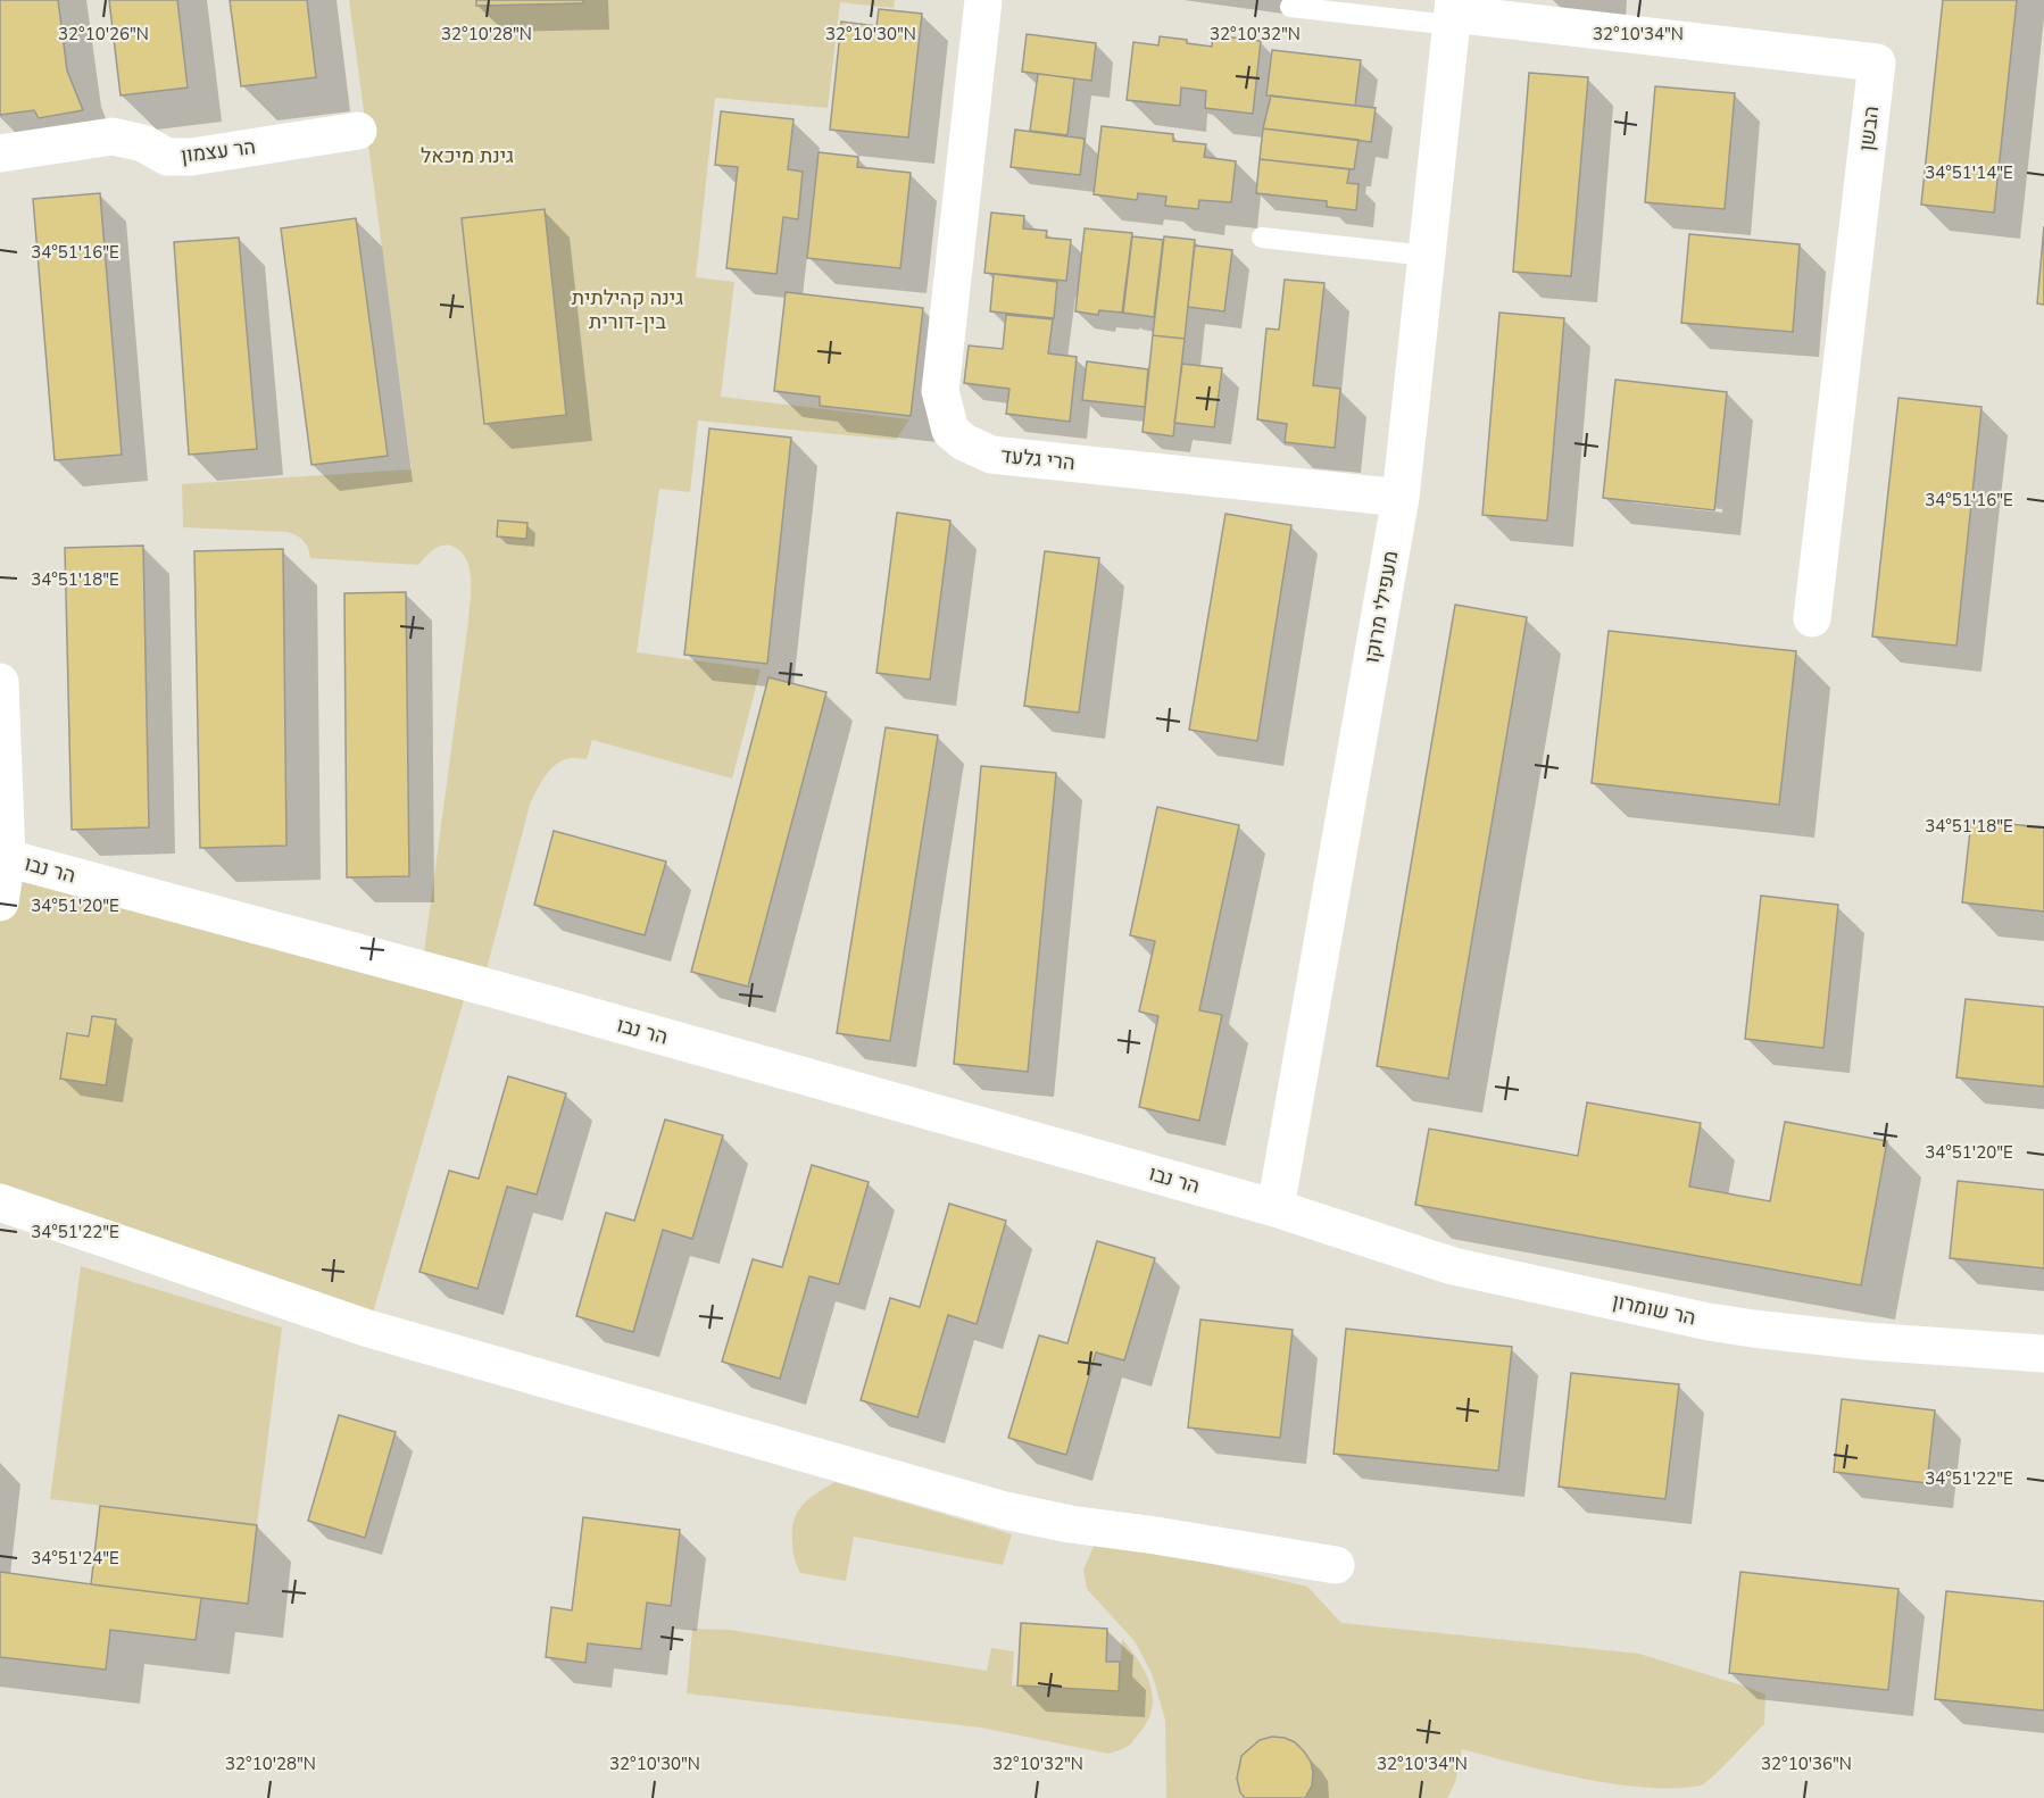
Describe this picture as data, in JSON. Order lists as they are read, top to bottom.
{
  "streets": {
    "street": [
      "הבשן",
      "הר עצמון",
      "הרי גלעד",
      "מעפילי מרוקו",
      "הר נבו",
      "הר שומרון"
    ]
  },
  "crossings": [
    ["הבשן", "מעפילי מרוקו"],
    ["הרי גלעד", "מעפילי מרוקו"],
    ["מעפילי מרוקו", "הר נבו"],
    ["מעפילי מרוקו", "הר שומרון"],
    ["הר נבו", "הר שומרון"]
  ],
  "parks": ["גינת מיכאל", "גינה קהילתית בין-דורית"],
  "coordinates": [
    "32°10'26\"N",
    "32°10'28\"N",
    "32°10'30\"N",
    "32°10'32\"N",
    "32°10'34\"N",
    "34°51'14\"E",
    "34°51'16\"E",
    "34°51'18\"E",
    "34°51'20\"E",
    "34°51'22\"E",
    "34°51'24\"E",
    "32°10'36\"N"
  ]
}
